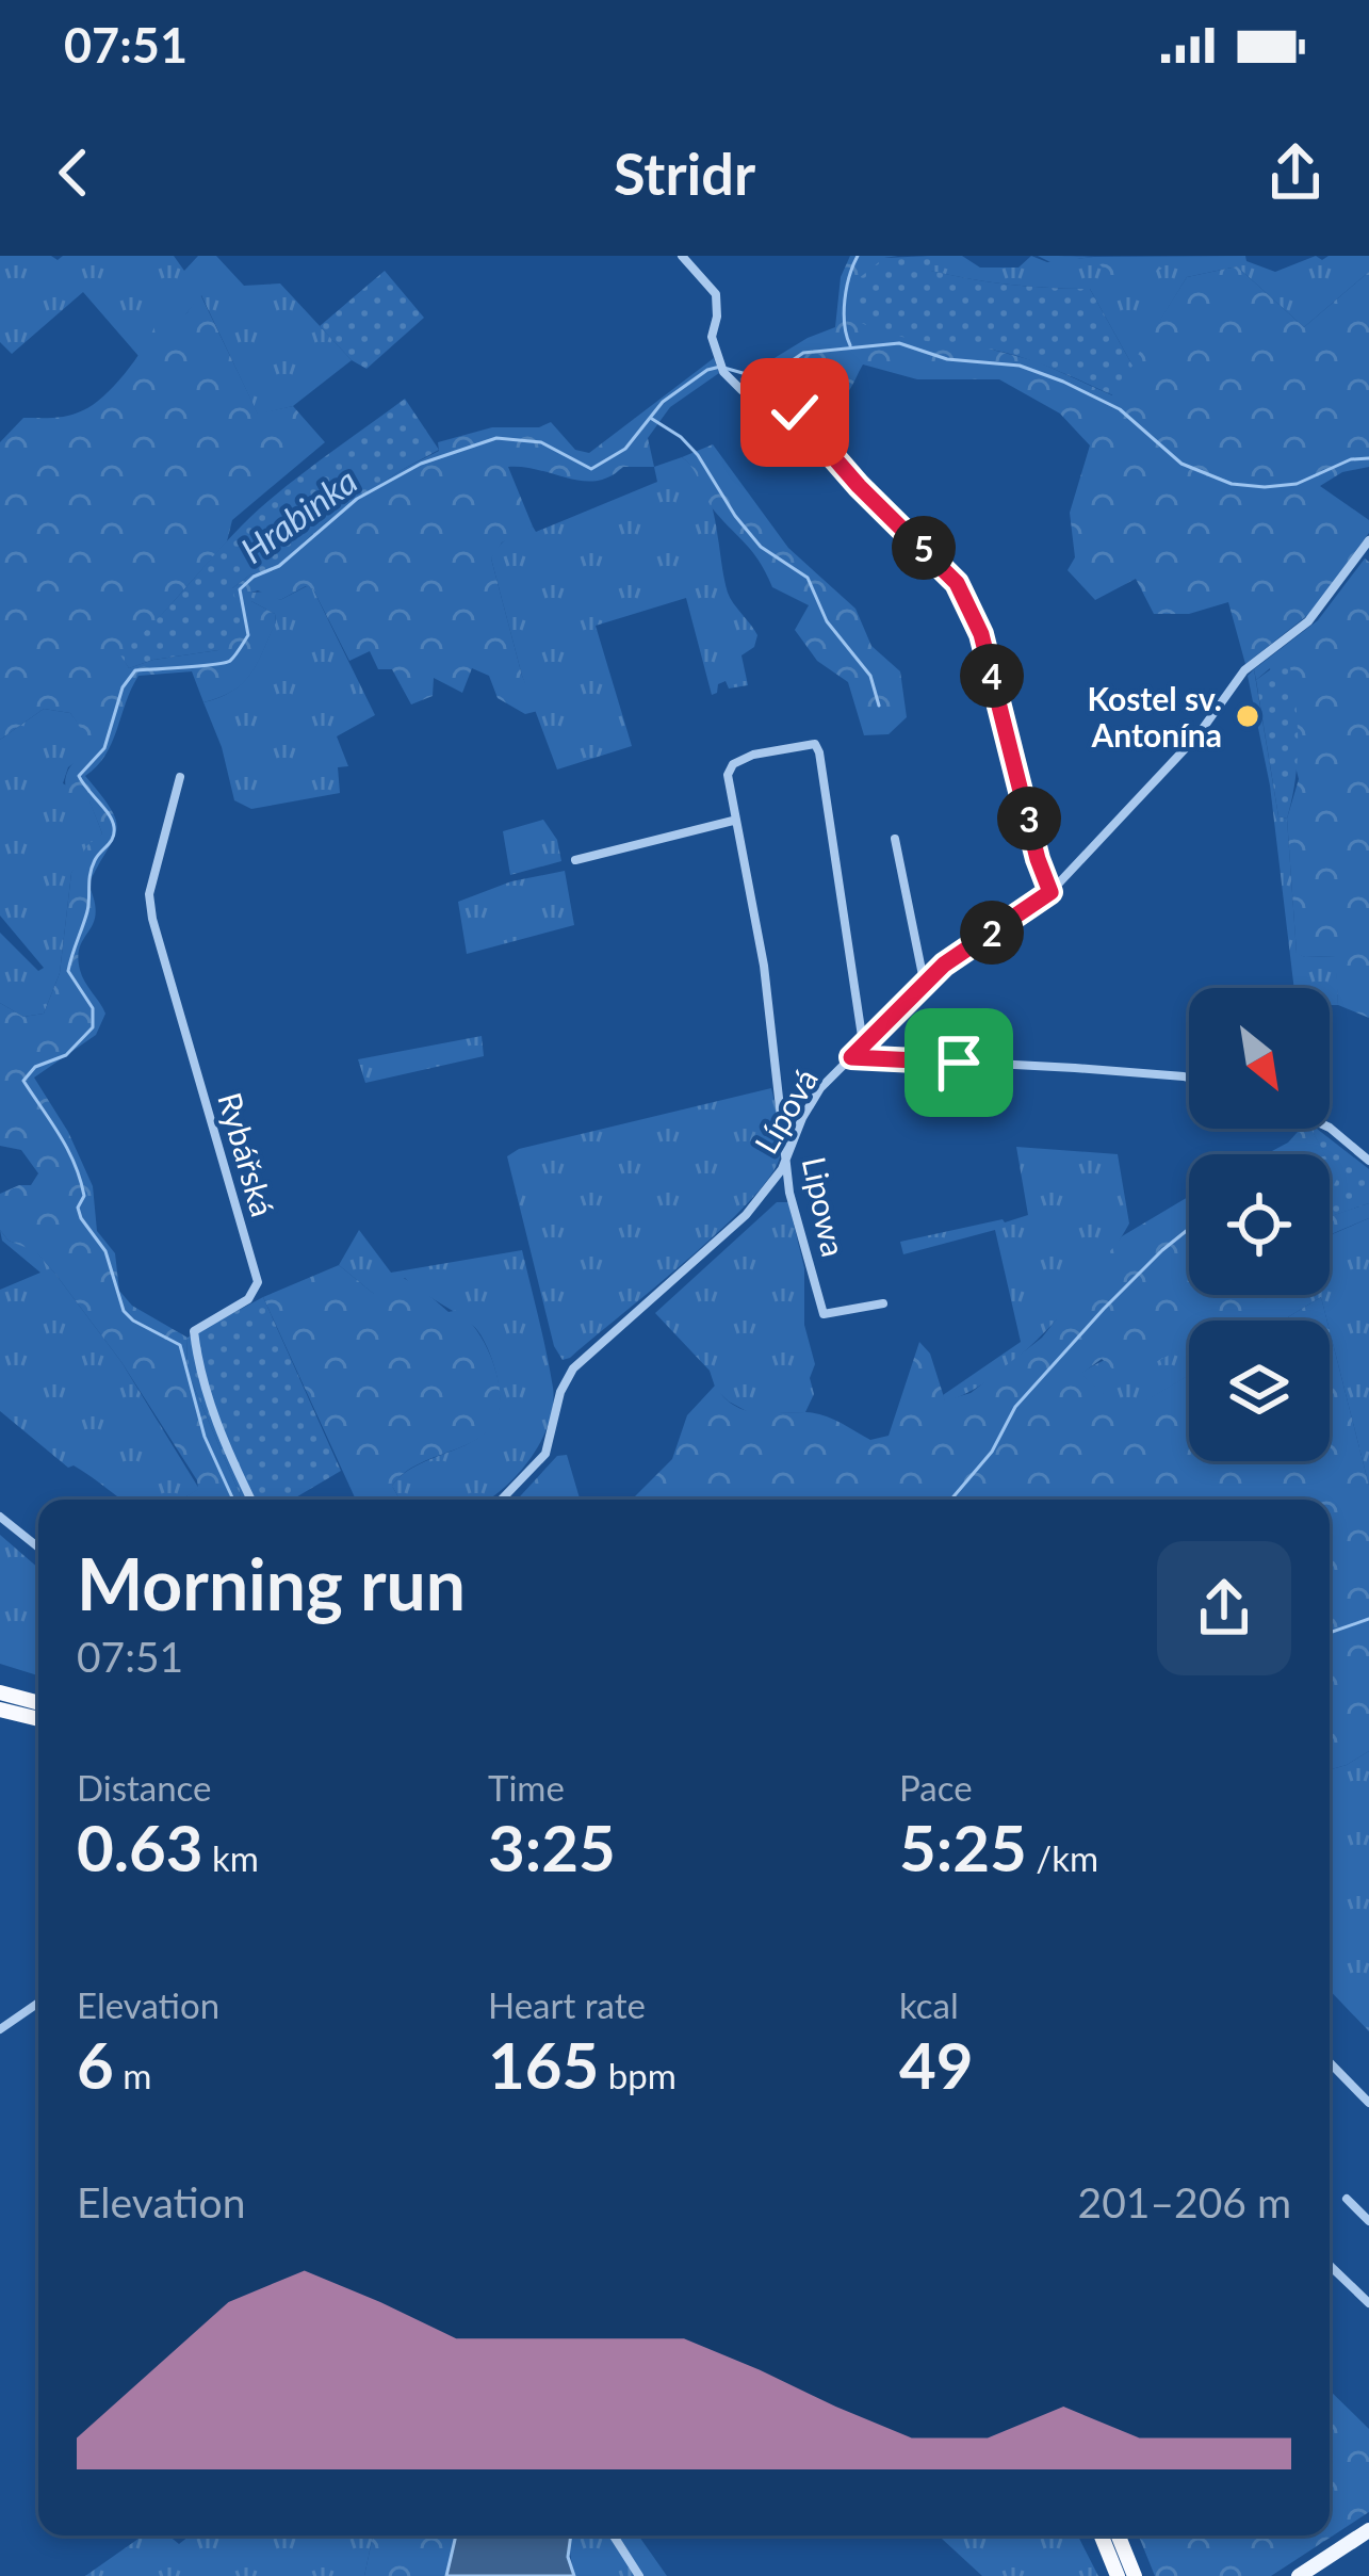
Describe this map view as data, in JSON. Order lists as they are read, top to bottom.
{
  "streets": {
    "street": ["Lípová", "Rybářská", "Lipowa"]
  },
  "crossings": [
    ["Lípová", "Lipowa"]
  ],
  "water": ["Hrabinka"],
  "places": ["Kostel sv. Antonína"],
  "north": "bottom right",
  "page": {
    "status": "07:51",
    "header": "Stridr",
    "pins": [
      "5",
      "4",
      "3",
      "2"
    ],
    "heading": ["Morning run", "07:51"],
    "stats": [
      ["Distance", "0.63 km"],
      ["Time", "3:25"],
      ["Pace", "5:25 /km"],
      ["Elevation", "6 m"],
      ["Heart rate", "165 bpm"],
      ["kcal", "49"]
    ],
    "chart": ["Elevation", "201–206 m"]
  }
}
